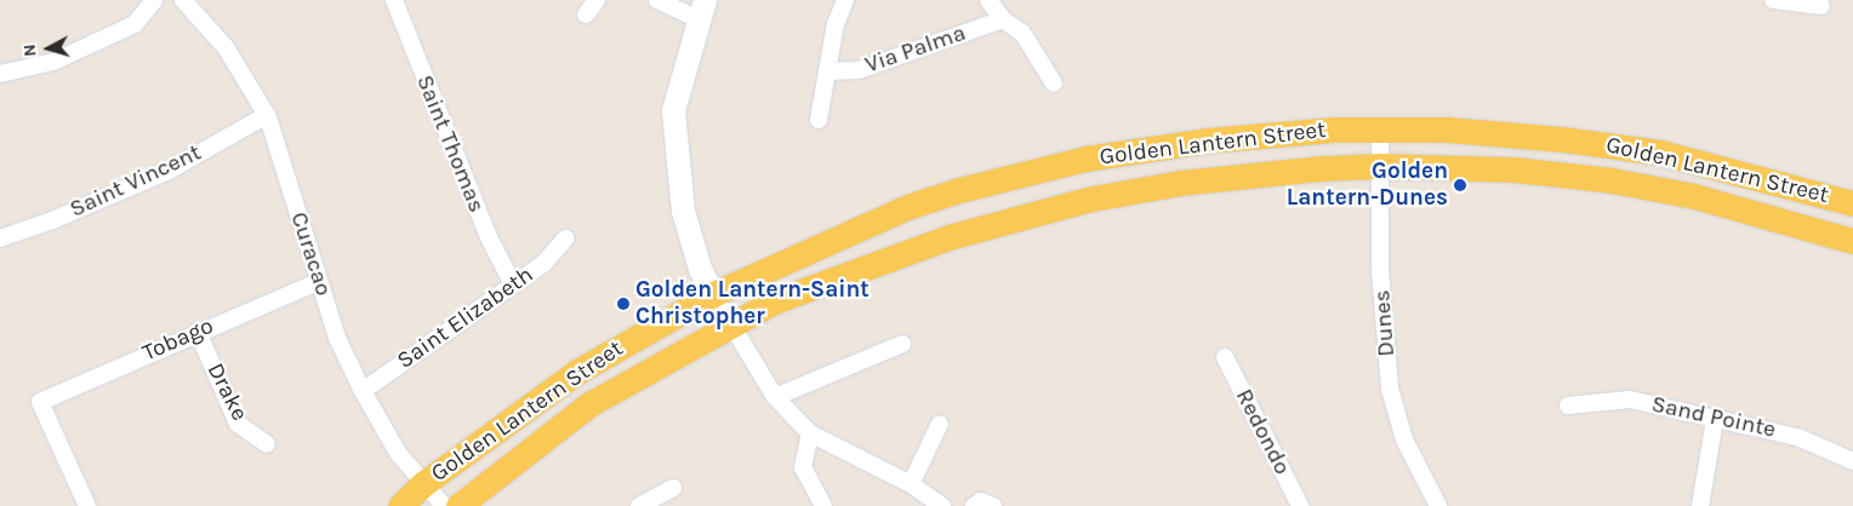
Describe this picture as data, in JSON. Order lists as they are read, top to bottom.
{
  "streets": {
    "main road": ["Golden Lantern Street"],
    "street": [
      "Via Palma",
      "Saint Thomas",
      "Saint Vincent",
      "Curacao",
      "Saint Elizabeth",
      "Dunes",
      "Tobago",
      "Drake",
      "Sand Pointe",
      "Redondo"
    ]
  },
  "crossings": [
    ["Saint Thomas", "Saint Elizabeth"],
    ["Golden Lantern Street", "Curacao"],
    ["Golden Lantern Street", "Dunes"],
    ["Saint Vincent", "Curacao"],
    ["Curacao", "Saint Elizabeth"],
    ["Curacao", "Tobago"],
    ["Tobago", "Drake"]
  ],
  "places": ["Golden Lantern-Dunes", "Golden Lantern-Saint Christopher"],
  "north": "left"
}
